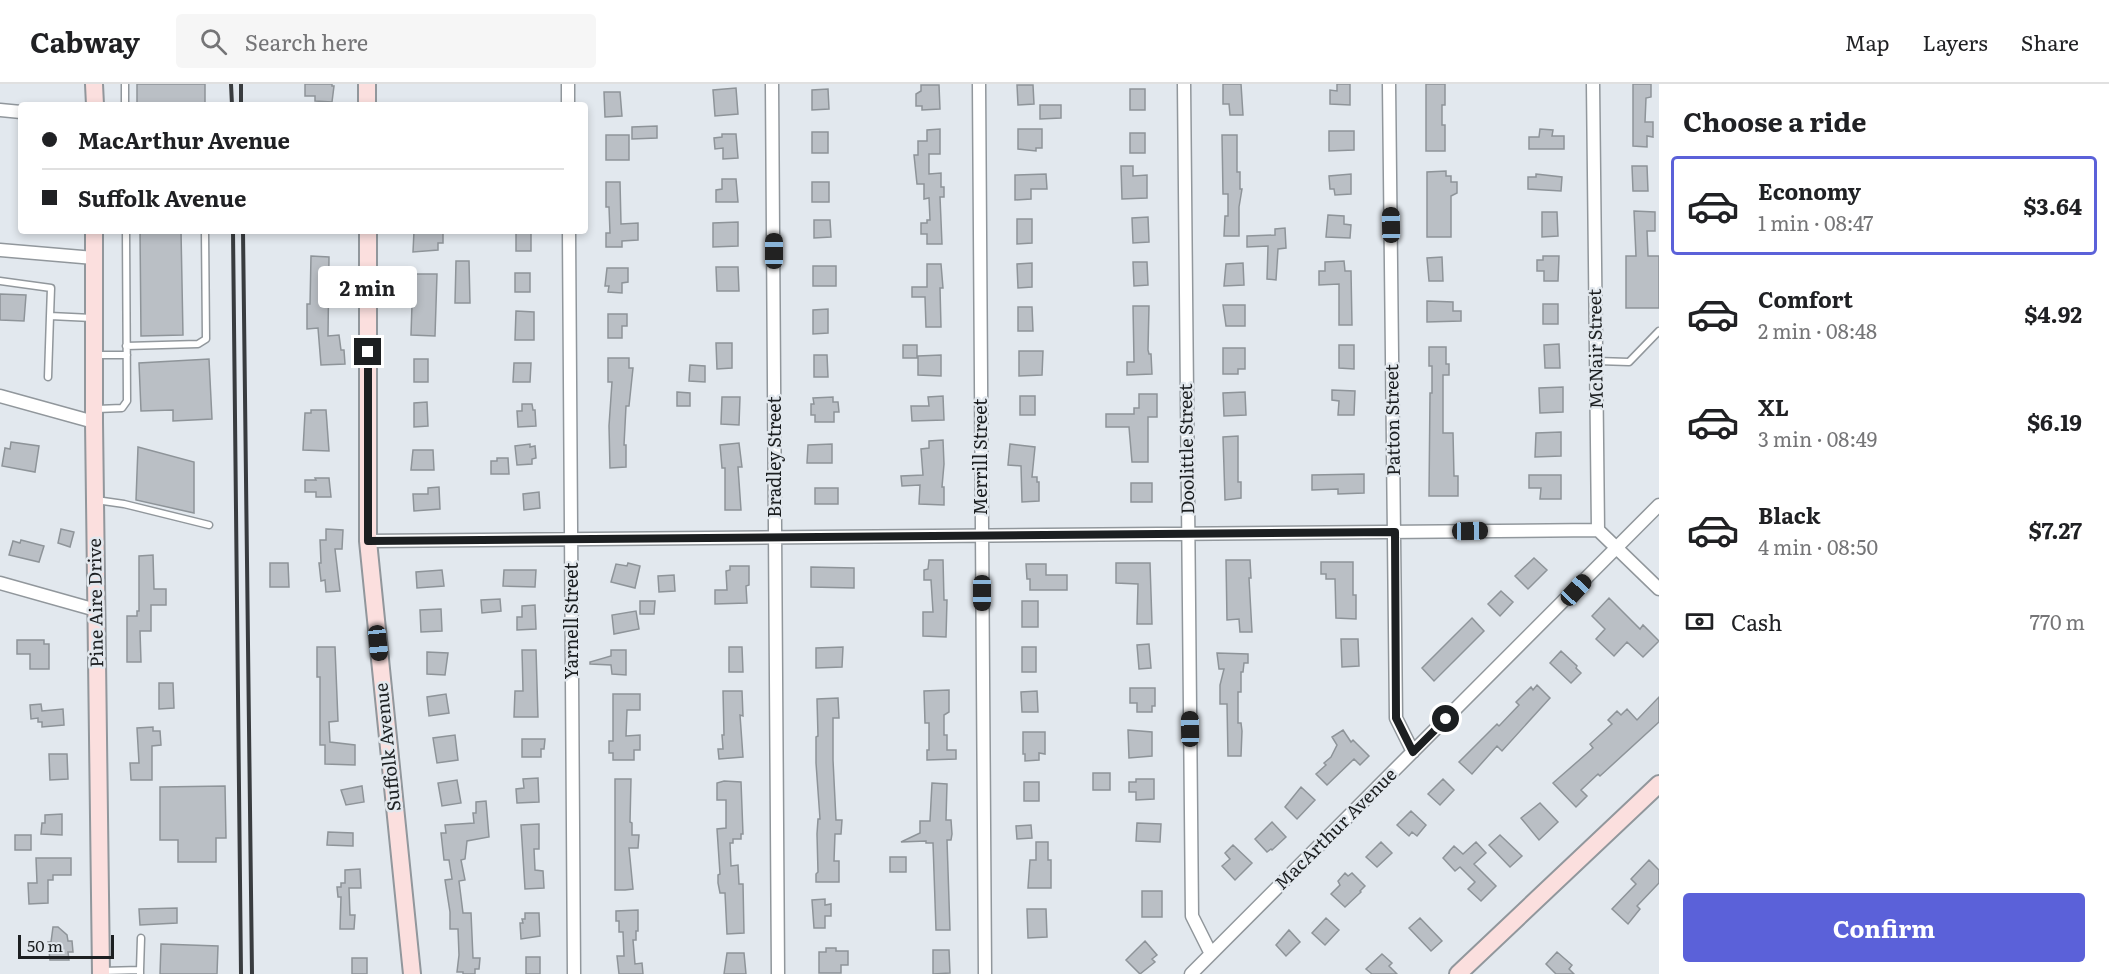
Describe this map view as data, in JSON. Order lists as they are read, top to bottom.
{
  "streets": {
    "street": [
      "McNair Street",
      "Patton Street",
      "Doolittle Street",
      "Bradley Street",
      "Merrill Street",
      "Pine Aire Drive",
      "Yarnell Street",
      "Suffolk Avenue",
      "MacArthur Avenue"
    ]
  },
  "crossings": [
    ["Patton Street", "MacArthur Avenue"],
    ["Doolittle Street", "MacArthur Avenue"]
  ],
  "scale_bar": "50 m",
  "page": {
    "header": "Cabway",
    "search": "Search here",
    "nav": ["Map", "Layers", "Share"],
    "heading": "Choose a ride",
    "banner": ["MacArthur Avenue", "Suffolk Avenue"],
    "list": [
      {
        "name": "Economy",
        "note": "1 min · 08:47",
        "value": "$3.64"
      },
      {
        "name": "Comfort",
        "note": "2 min · 08:48",
        "value": "$4.92"
      },
      {
        "name": "XL",
        "note": "3 min · 08:49",
        "value": "$6.19"
      },
      {
        "name": "Black",
        "note": "4 min · 08:50",
        "value": "$7.27"
      }
    ],
    "bubble": "2 min",
    "pay": ["Cash", "770 m"],
    "buttons": "Confirm",
    "scale": "50 m"
  }
}
